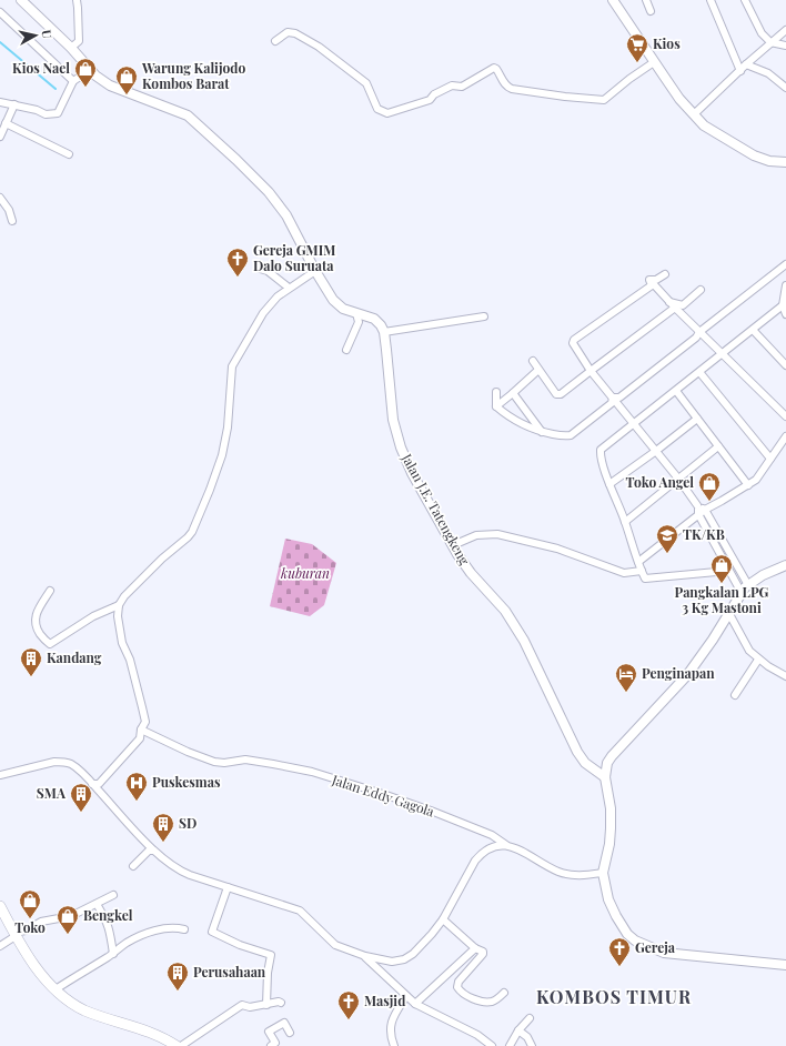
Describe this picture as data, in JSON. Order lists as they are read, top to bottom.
{
  "streets": {
    "street": ["Jalan J.E. Tatengkeng", "Jalan Eddy Gagola"]
  },
  "districts": ["KOMBOS TIMUR"],
  "parks": ["kuburan"],
  "places": {
    "supermarket": ["Kios"],
    "shop": [
      "Kios Nael",
      "Warung Kalijodo Kombos Barat",
      "Toko Angel",
      "Pangkalan LPG 3 Kg Mastoni",
      "Toko",
      "Bengkel"
    ],
    "church": ["Gereja GMIM Dalo Suruata", "Gereja", "Masjid"],
    "school or university": ["TK/KB"],
    "building": [
      "Kandang",
      "SMA",
      "SD",
      "Perusahaan"
    ],
    "hotel": ["Penginapan"],
    "hospital": ["Puskesmas"]
  },
  "north": "right"
}
